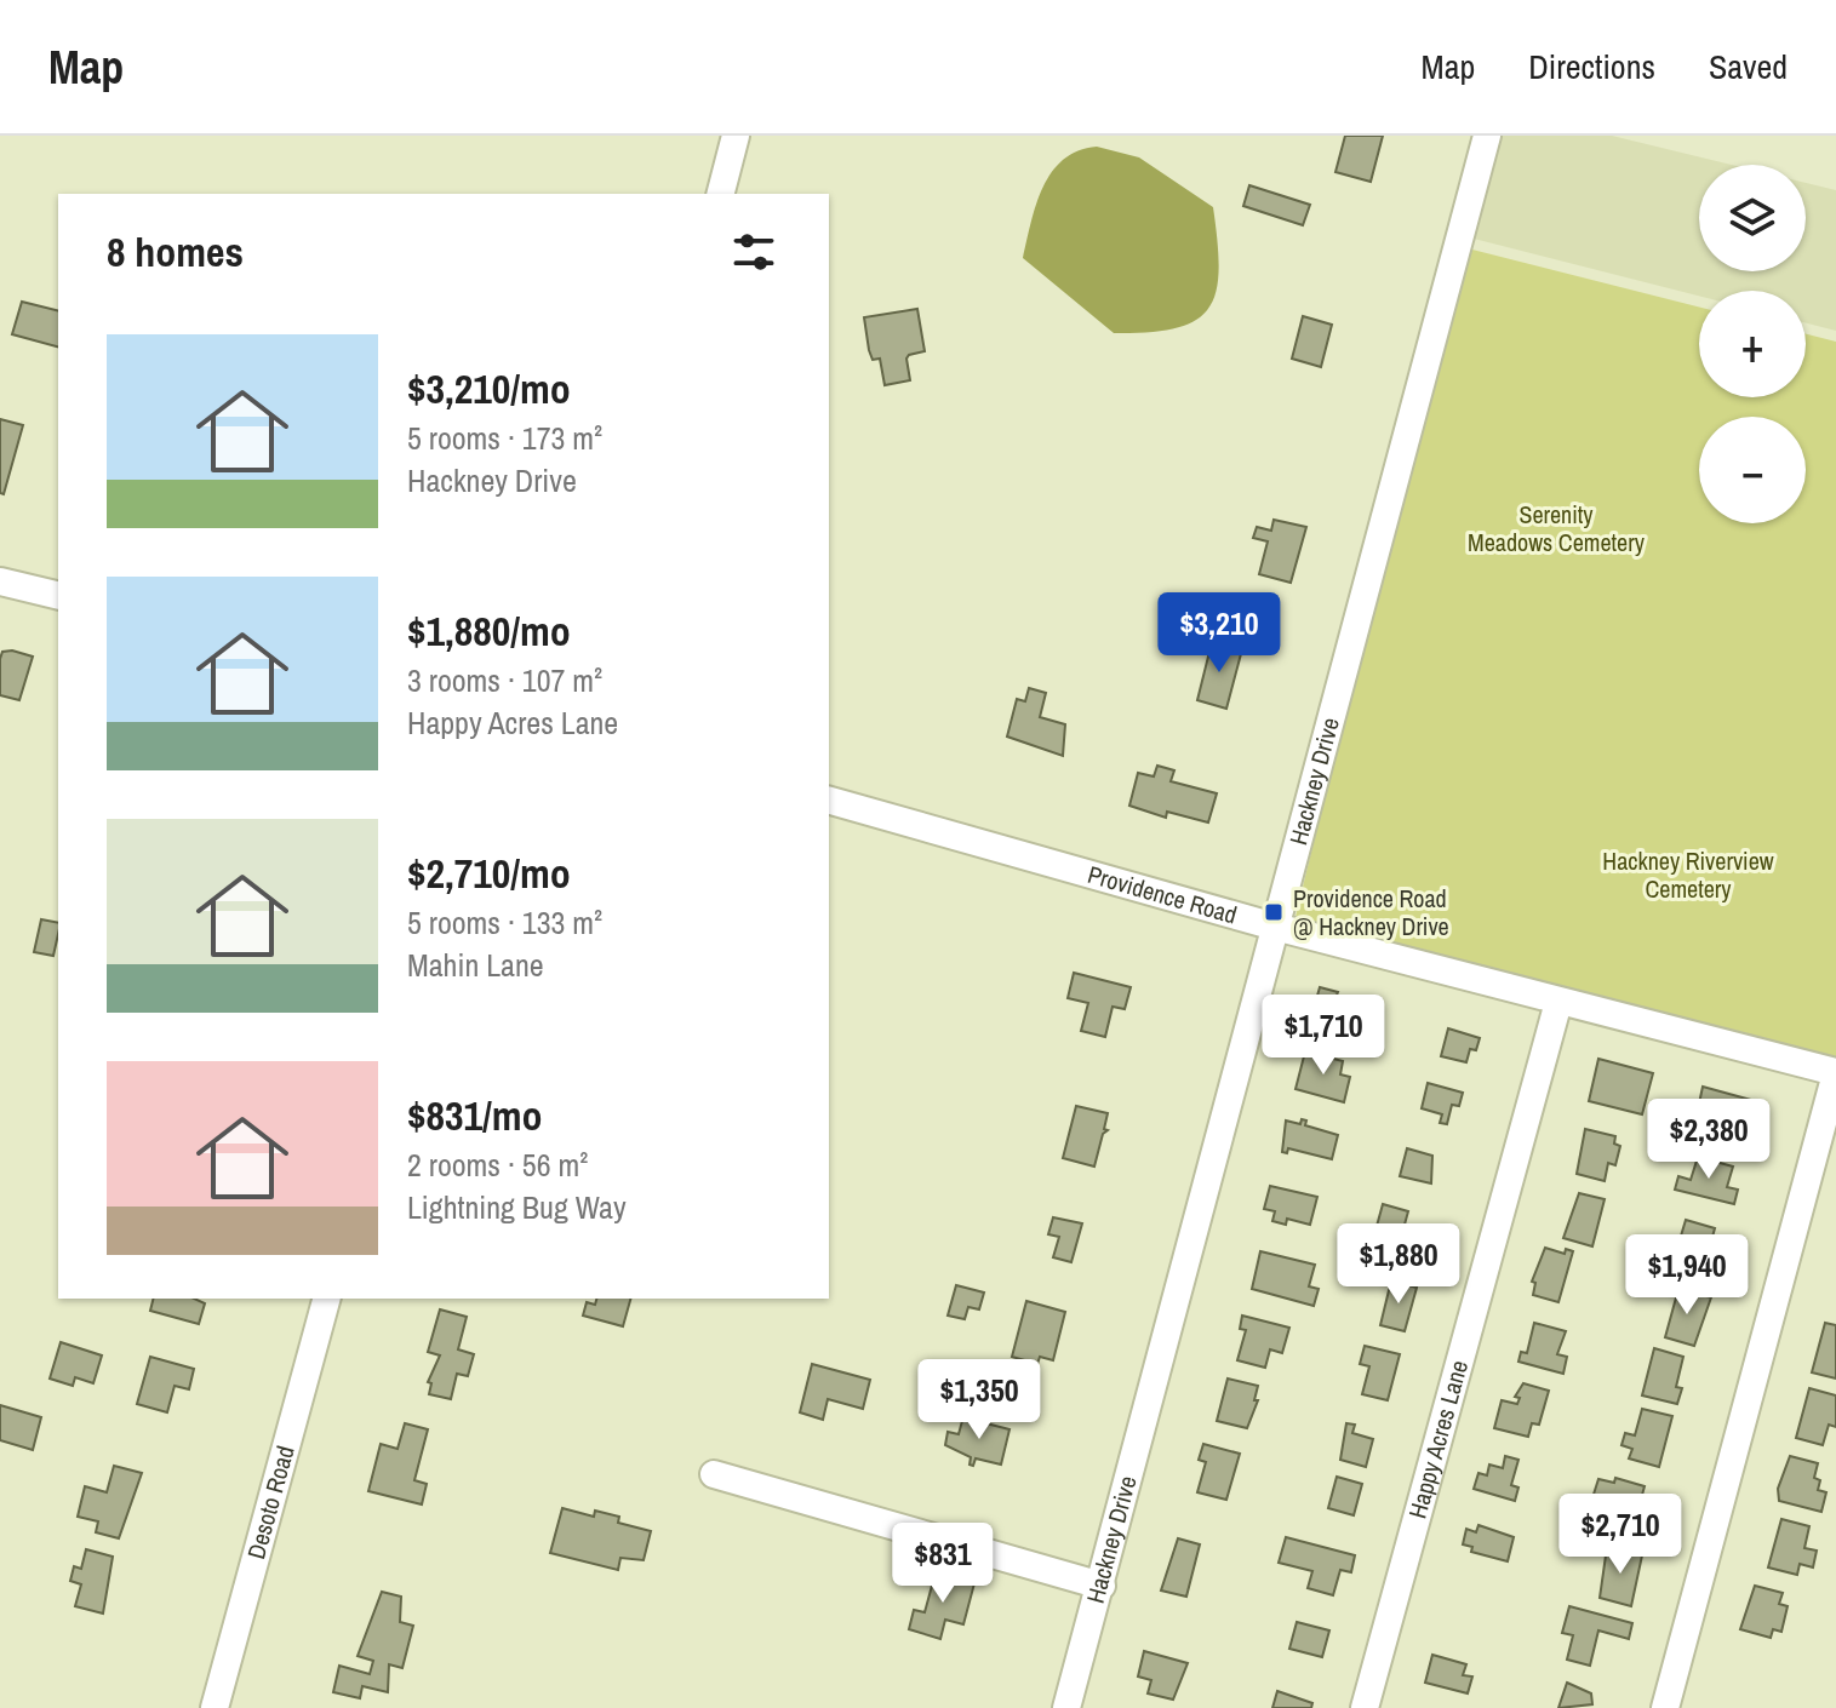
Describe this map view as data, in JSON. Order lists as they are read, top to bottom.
{
  "streets": {
    "street": [
      "Hackney Drive",
      "Providence Road",
      "Happy Acres Lane",
      "Desoto Road"
    ]
  },
  "crossings": [
    ["Hackney Drive", "Providence Road"],
    ["Providence Road", "Happy Acres Lane"]
  ],
  "parks": ["Serenity Meadows Cemetery", "Hackney Riverview Cemetery"],
  "places": {
    "transit": ["Providence Road @ Hackney Drive"]
  },
  "page": {
    "header": "Map",
    "nav": ["Map", "Directions", "Saved"],
    "map_buttons": ["+", "−"],
    "heading": "8 homes",
    "list": [
      {
        "name": "$3,210/mo",
        "note": "5 rooms · 173 m² · Hackney Drive"
      },
      {
        "name": "$1,880/mo",
        "note": "3 rooms · 107 m² · Happy Acres Lane"
      },
      {
        "name": "$2,710/mo",
        "note": "5 rooms · 133 m² · Mahin Lane"
      },
      {
        "name": "$831/mo",
        "note": "2 rooms · 56 m² · Lightning Bug Way"
      }
    ],
    "price": [
      "$3,210",
      "$1,710",
      "$2,380",
      "$1,880",
      "$1,940",
      "$1,350",
      "$2,710",
      "$831"
    ]
  }
}
